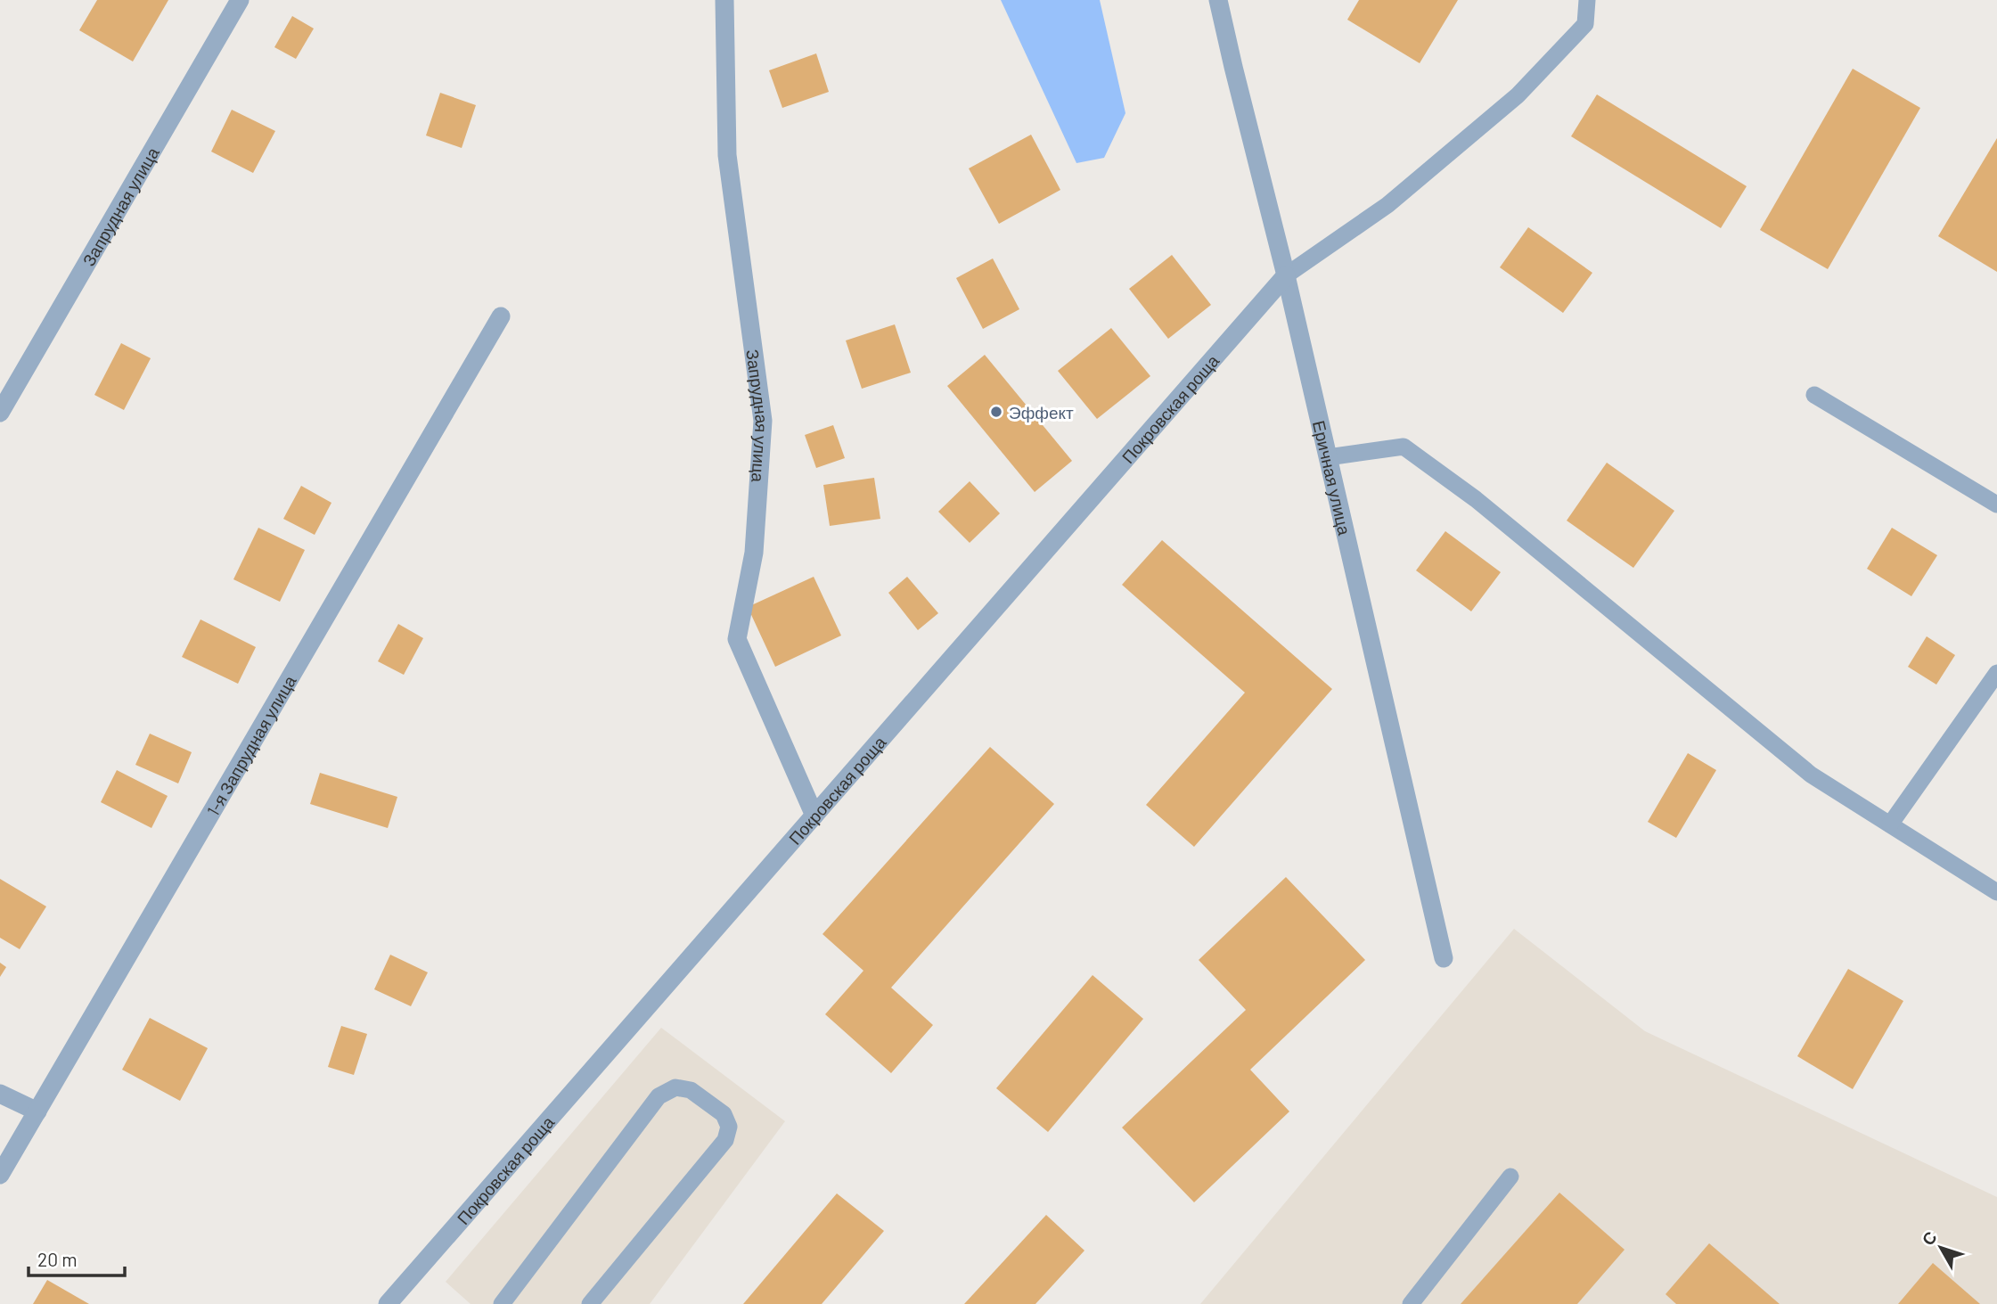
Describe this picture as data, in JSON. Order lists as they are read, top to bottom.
{
  "streets": {
    "street": [
      "Запрудная улица",
      "Покровская роща",
      "Еричная улица",
      "1-я Запрудная улица"
    ]
  },
  "crossings": [
    ["Запрудная улица", "Покровская роща"],
    ["Покровская роща", "Еричная улица"]
  ],
  "places": ["Эффект"],
  "scale_bar": "20 m",
  "north": "top left"
}
